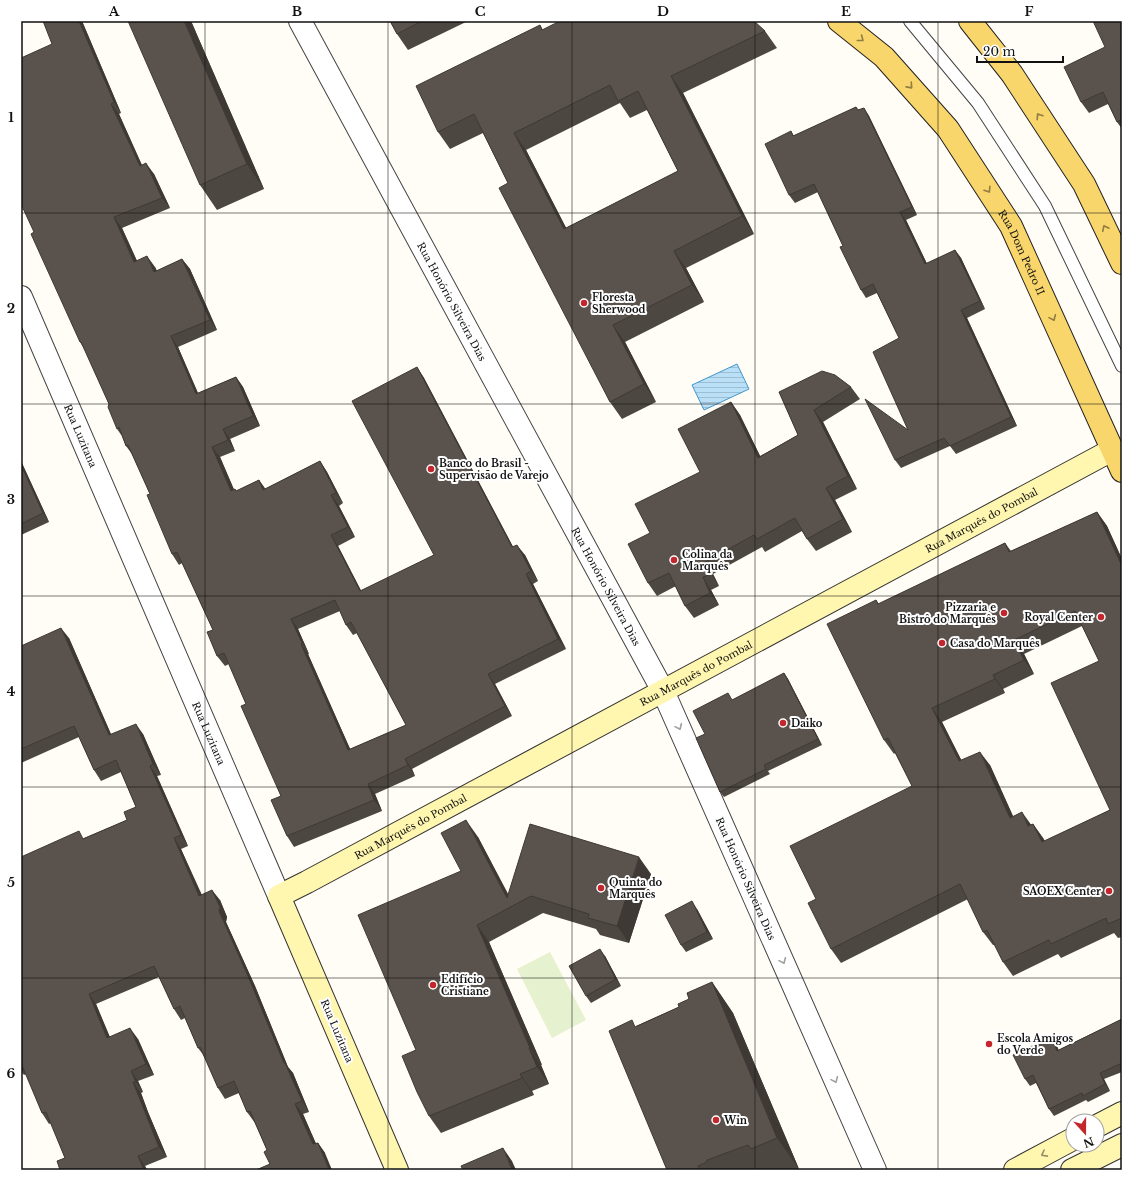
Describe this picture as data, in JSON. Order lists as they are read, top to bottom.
{
  "streets": {
    "main road": ["Rua Dom Pedro II"],
    "street": ["Rua Honório Silveira Dias", "Rua Luzitana", "Rua Marquês do Pombal"]
  },
  "crossings": [
    ["Rua Dom Pedro II", "Rua Marquês do Pombal"],
    ["Rua Honório Silveira Dias", "Rua Marquês do Pombal"],
    ["Rua Luzitana", "Rua Marquês do Pombal"]
  ],
  "one_way": ["Rua Honório Silveira Dias"],
  "places": [
    "Floresta Sherwood",
    "Banco do Brasil - Supervisão de Varejo",
    "Colina da Marquês",
    "Pizzaria e Bistrô do Marquês",
    "Royal Center",
    "Casa do Marquês",
    "Daiko",
    "Quinta do Marquês",
    "SAOEX Center",
    "Edifício Cristiane",
    "Escola Amigos do Verde",
    "Win"
  ],
  "scale_bar": "20 m",
  "north": "bottom",
  "grid": {
    "columns": [
      "A",
      "B",
      "C",
      "D",
      "E",
      "F"
    ],
    "rows": [
      "1",
      "2",
      "3",
      "4",
      "5",
      "6"
    ]
  }
}
